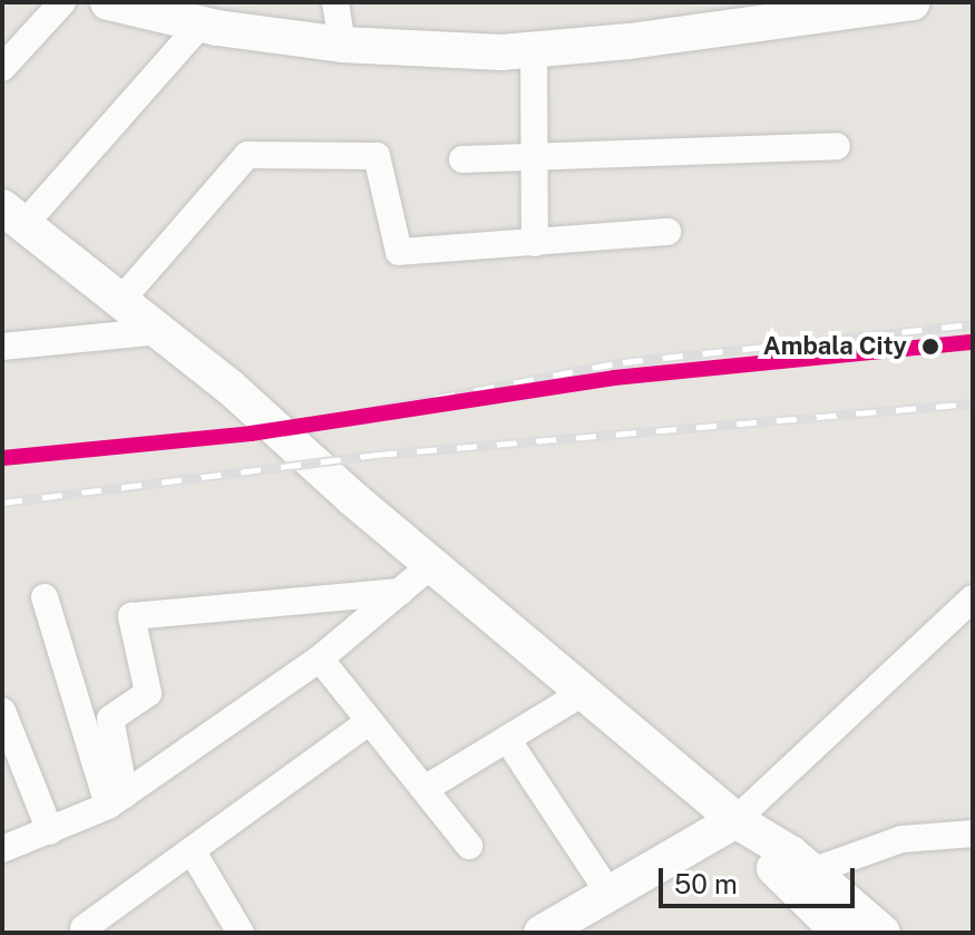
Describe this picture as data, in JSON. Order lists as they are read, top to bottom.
{
  "places": ["Ambala City"],
  "scale_bar": "50 m"
}
